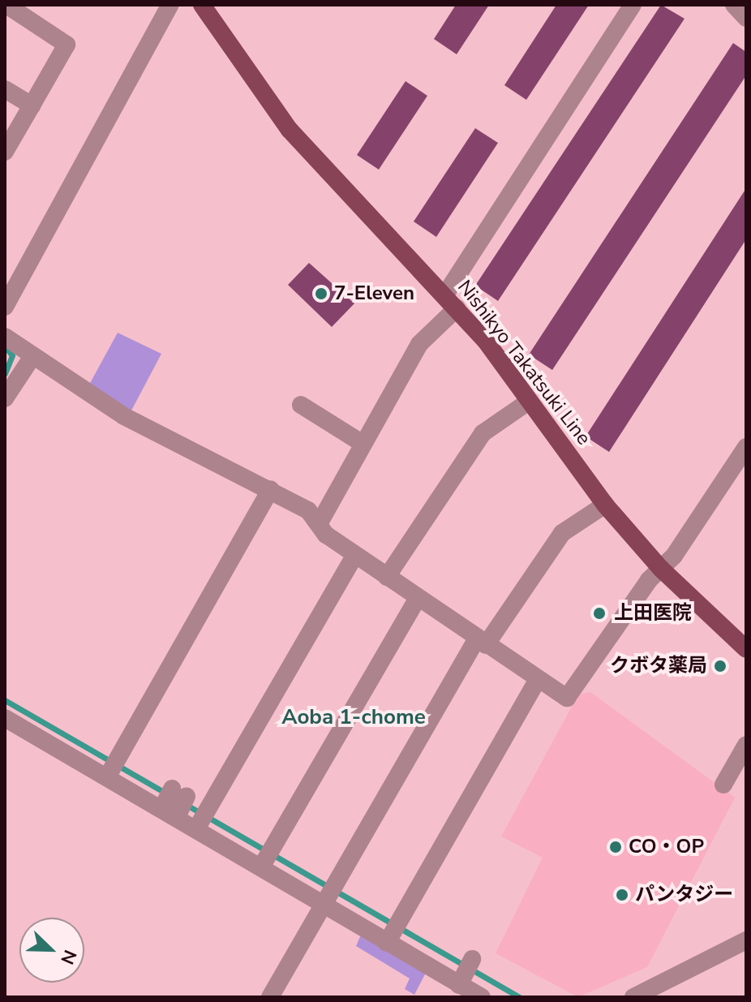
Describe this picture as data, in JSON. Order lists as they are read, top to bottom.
{
  "streets": {
    "main road": ["Nishikyo Takatsuki Line"]
  },
  "districts": ["Aoba 1-chome"],
  "places": [
    "7-Eleven",
    "上田医院",
    "クボタ薬局",
    "CO・OP",
    "パンタジー"
  ],
  "north": "bottom right"
}
